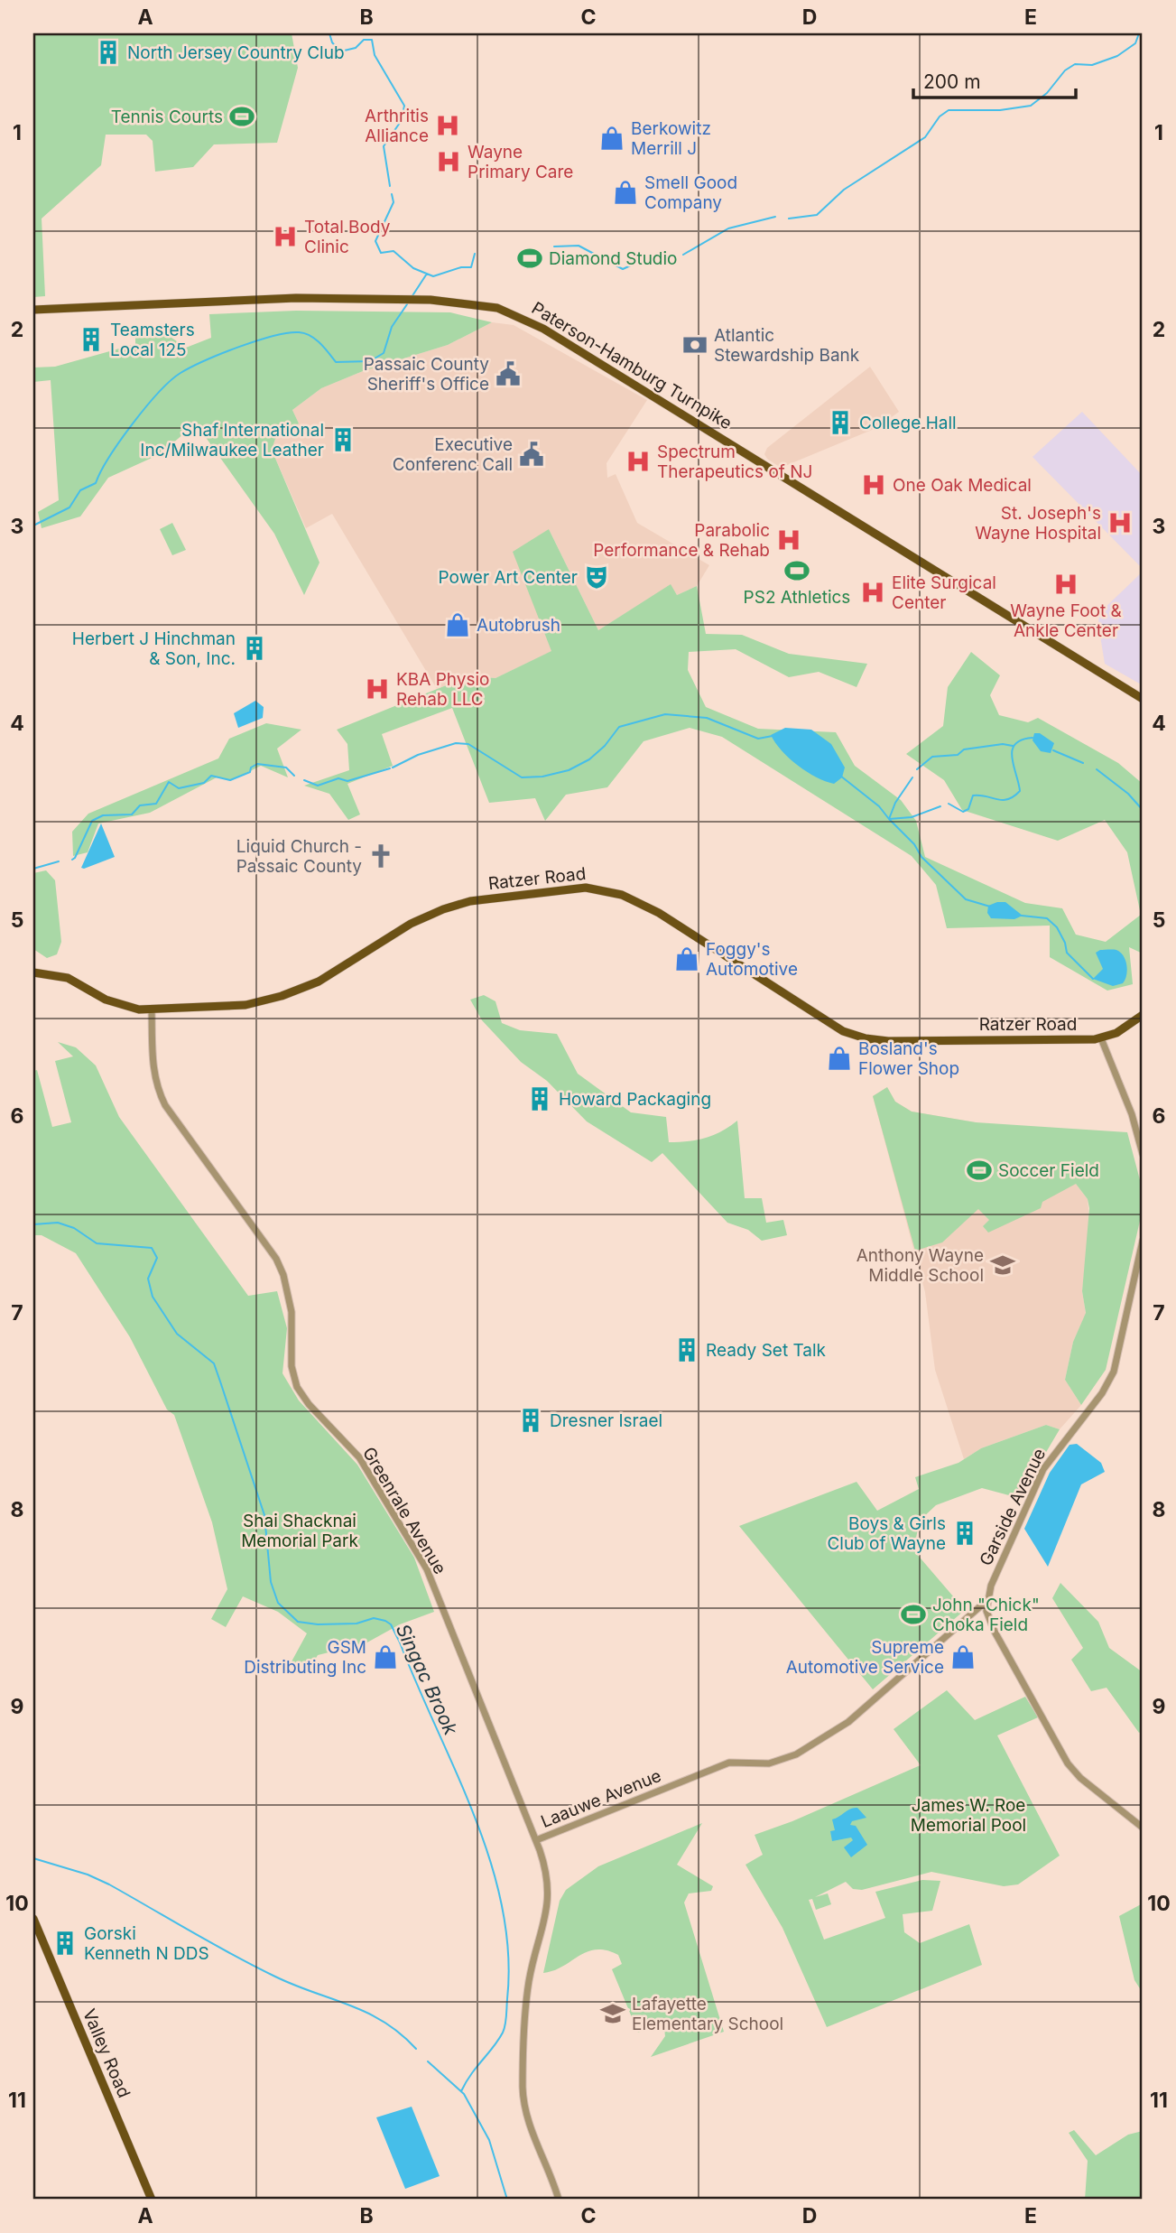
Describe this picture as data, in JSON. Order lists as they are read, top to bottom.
{
  "streets": {
    "main road": ["Paterson-Hamburg Turnpike", "Ratzer Road", "Valley Road"],
    "street": ["Garside Avenue", "Greenrale Avenue", "Laauwe Avenue"]
  },
  "crossings": [
    ["Ratzer Road", "Greenrale Avenue"],
    ["Garside Avenue", "Laauwe Avenue"],
    ["Greenrale Avenue", "Laauwe Avenue"]
  ],
  "water": ["Singac Brook"],
  "parks": ["Shai Shacknai Memorial Park", "James W. Roe Memorial Pool"],
  "places": {
    "building": [
      "North Jersey Country Club",
      "Teamsters Local 125",
      "College Hall",
      "Shaf International Inc/Milwaukee Leather",
      "Herbert J Hinchman & Son, Inc.",
      "Howard Packaging",
      "Ready Set Talk",
      "Dresner Israel",
      "Boys & Girls Club of Wayne",
      "Gorski Kenneth N DDS"
    ],
    "sports": [
      "Tennis Courts",
      "Diamond Studio",
      "PS2 Athletics",
      "Soccer Field",
      "John \"Chick\" Choka Field"
    ],
    "hospital": [
      "Arthritis Alliance",
      "Wayne Primary Care",
      "Total Body Clinic",
      "Spectrum Therapeutics of NJ",
      "One Oak Medical",
      "St. Joseph's Wayne Hospital",
      "Parabolic Performance & Rehab",
      "Wayne Foot & Ankle Center",
      "Elite Surgical Center",
      "KBA Physio Rehab LLC"
    ],
    "shop": [
      "Berkowitz Merrill J",
      "Smell Good Company",
      "Autobrush",
      "Foggy's Automotive",
      "Bosland's Flower Shop",
      "GSM Distributing Inc",
      "Supreme Automotive Service"
    ],
    "bank": ["Atlantic Stewardship Bank"],
    "public building": ["Passaic County Sheriff's Office", "Executive Conferenc Call"],
    "theatre": ["Power Art Center"],
    "church": ["Liquid Church - Passaic County"],
    "school or university": ["Anthony Wayne Middle School", "Lafayette Elementary School"]
  },
  "scale_bar": "200 m",
  "grid": {
    "columns": [
      "A",
      "B",
      "C",
      "D",
      "E"
    ],
    "rows": [
      "1",
      "2",
      "3",
      "4",
      "5",
      "6",
      "7",
      "8",
      "9",
      "10",
      "11"
    ]
  }
}
